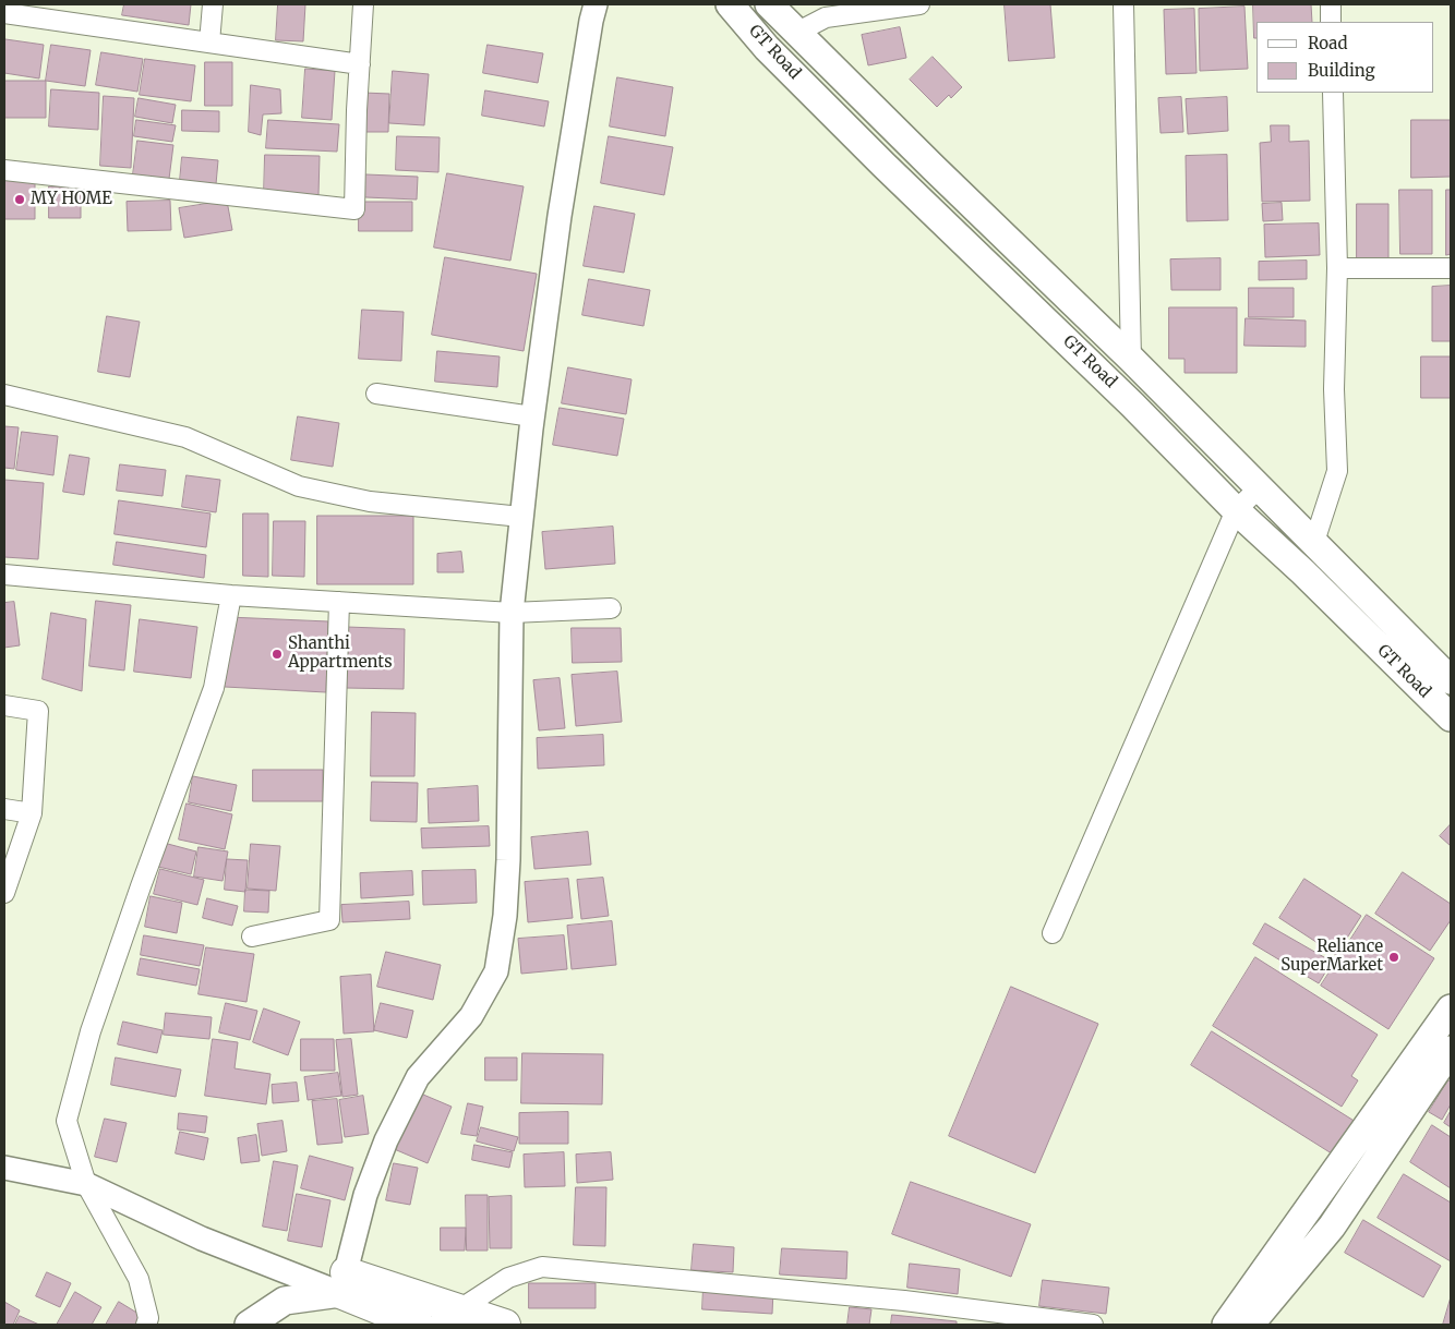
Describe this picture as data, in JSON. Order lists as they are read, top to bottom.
{
  "streets": {
    "main road": ["GT Road"]
  },
  "places": ["MY HOME", "Shanthi Appartments", "Reliance SuperMarket"],
  "legend": ["Road", "Building"]
}
